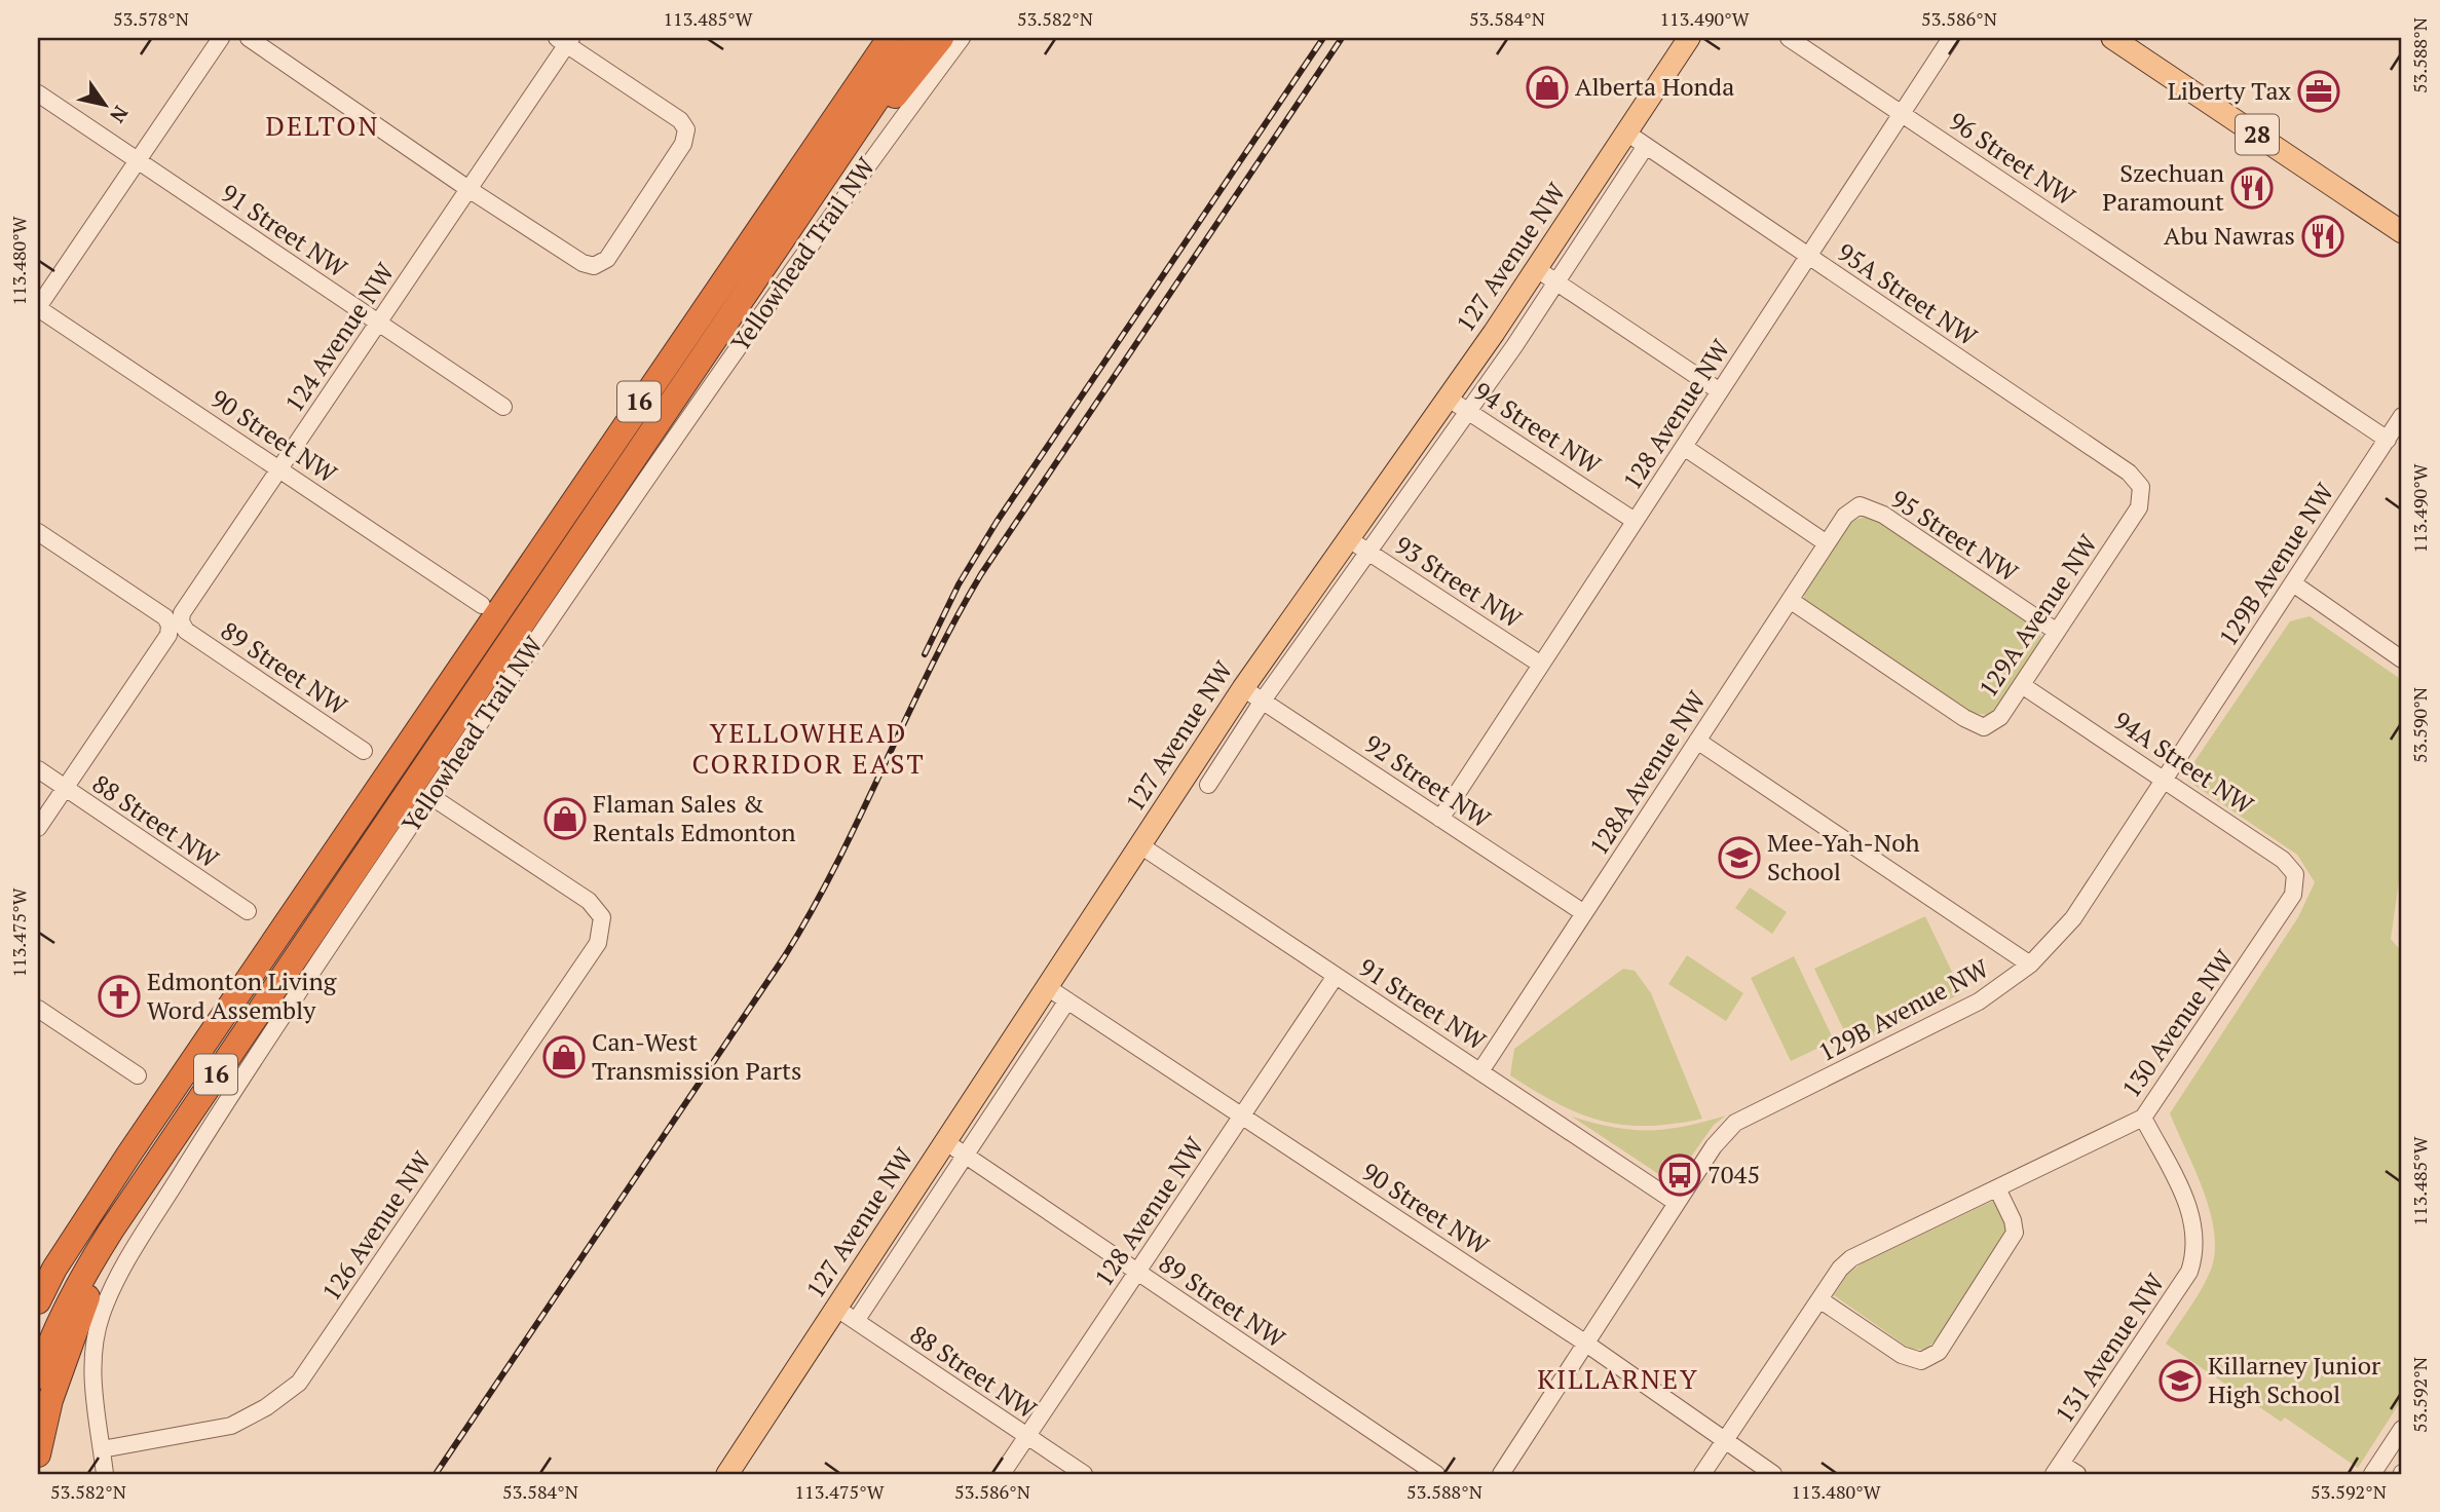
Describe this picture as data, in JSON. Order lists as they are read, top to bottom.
{
  "streets": {
    "highway": ["Yellowhead Trail NW", "16"],
    "main road": ["28", "127 Avenue NW"],
    "street": [
      "96 Street NW",
      "91 Street NW",
      "95A Street NW",
      "124 Avenue NW",
      "128 Avenue NW",
      "94 Street NW",
      "90 Street NW",
      "95 Street NW",
      "129B Avenue NW",
      "93 Street NW",
      "129A Avenue NW",
      "89 Street NW",
      "94A Street NW",
      "128A Avenue NW",
      "92 Street NW",
      "88 Street NW",
      "130 Avenue NW",
      "126 Avenue NW",
      "131 Avenue NW"
    ]
  },
  "crossings": [
    ["96 Street NW", "128 Avenue NW"],
    ["96 Street NW", "129B Avenue NW"],
    ["91 Street NW", "127 Avenue NW"],
    ["91 Street NW", "124 Avenue NW"],
    ["91 Street NW", "128 Avenue NW"],
    ["91 Street NW", "129B Avenue NW"],
    ["91 Street NW", "128A Avenue NW"],
    ["Yellowhead Trail NW", "126 Avenue NW"],
    ["127 Avenue NW", "95A Street NW"],
    ["127 Avenue NW", "94 Street NW"],
    ["127 Avenue NW", "90 Street NW"],
    ["127 Avenue NW", "93 Street NW"],
    ["127 Avenue NW", "89 Street NW"],
    ["127 Avenue NW", "92 Street NW"],
    ["127 Avenue NW", "88 Street NW"],
    ["95A Street NW", "128 Avenue NW"],
    ["95A Street NW", "129A Avenue NW"],
    ["124 Avenue NW", "90 Street NW"],
    ["124 Avenue NW", "89 Street NW"],
    ["124 Avenue NW", "88 Street NW"],
    ["128 Avenue NW", "94 Street NW"],
    ["128 Avenue NW", "90 Street NW"],
    ["128 Avenue NW", "93 Street NW"],
    ["128 Avenue NW", "89 Street NW"],
    ["128 Avenue NW", "92 Street NW"],
    ["128 Avenue NW", "88 Street NW"],
    ["90 Street NW", "129B Avenue NW"],
    ["90 Street NW", "130 Avenue NW"],
    ["95 Street NW", "129A Avenue NW"],
    ["95 Street NW", "128A Avenue NW"],
    ["129B Avenue NW", "94A Street NW"],
    ["129A Avenue NW", "94A Street NW"],
    ["129A Avenue NW", "128A Avenue NW"],
    ["94A Street NW", "130 Avenue NW"],
    ["128A Avenue NW", "92 Street NW"],
    ["130 Avenue NW", "131 Avenue NW"]
  ],
  "districts": ["DELTON", "YELLOWHEAD CORRIDOR EAST", "KILLARNEY"],
  "places": {
    "shop": ["Alberta Honda", "Flaman Sales & Rentals Edmonton", "Can-West Transmission Parts"],
    "office": ["Liberty Tax"],
    "restaurant": ["Szechuan Paramount", "Abu Nawras"],
    "school or university": ["Mee-Yah-Noh School", "Killarney Junior High School"],
    "church": ["Edmonton Living Word Assembly"],
    "bus stop": ["7045"]
  },
  "north": "bottom right",
  "coordinates": [
    "53.578°N",
    "113.485°W",
    "53.582°N",
    "53.584°N",
    "113.490°W",
    "53.586°N",
    "53.588°N",
    "113.480°W",
    "53.590°N",
    "113.475°W",
    "53.592°N"
  ]
}
